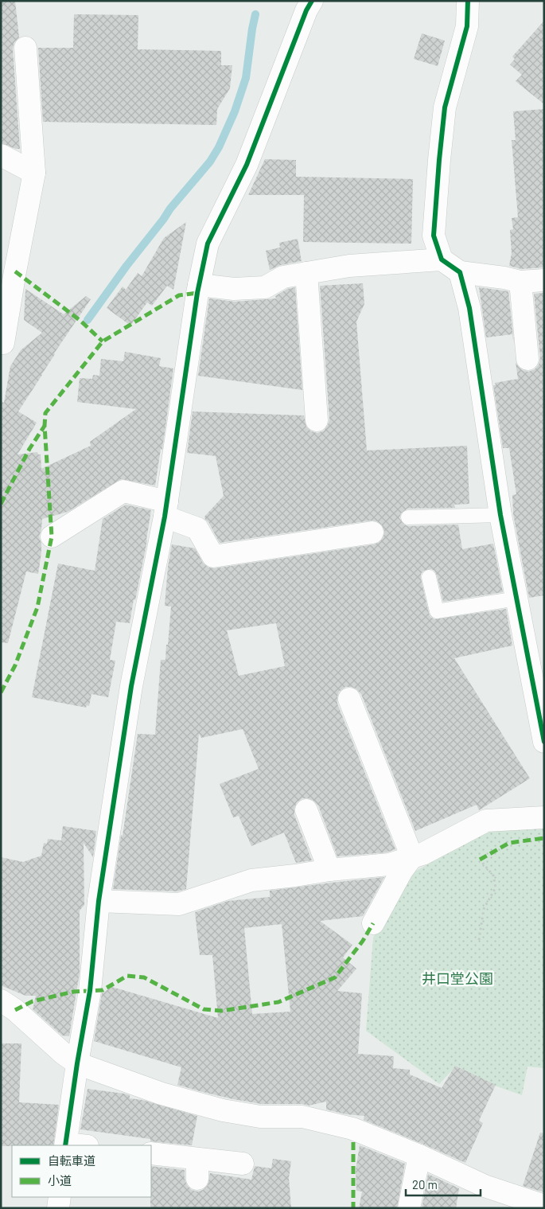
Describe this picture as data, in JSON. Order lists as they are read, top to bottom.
{
  "parks": ["井口堂公園"],
  "legend": ["自転車道", "小道"],
  "scale_bar": "20 m"
}
